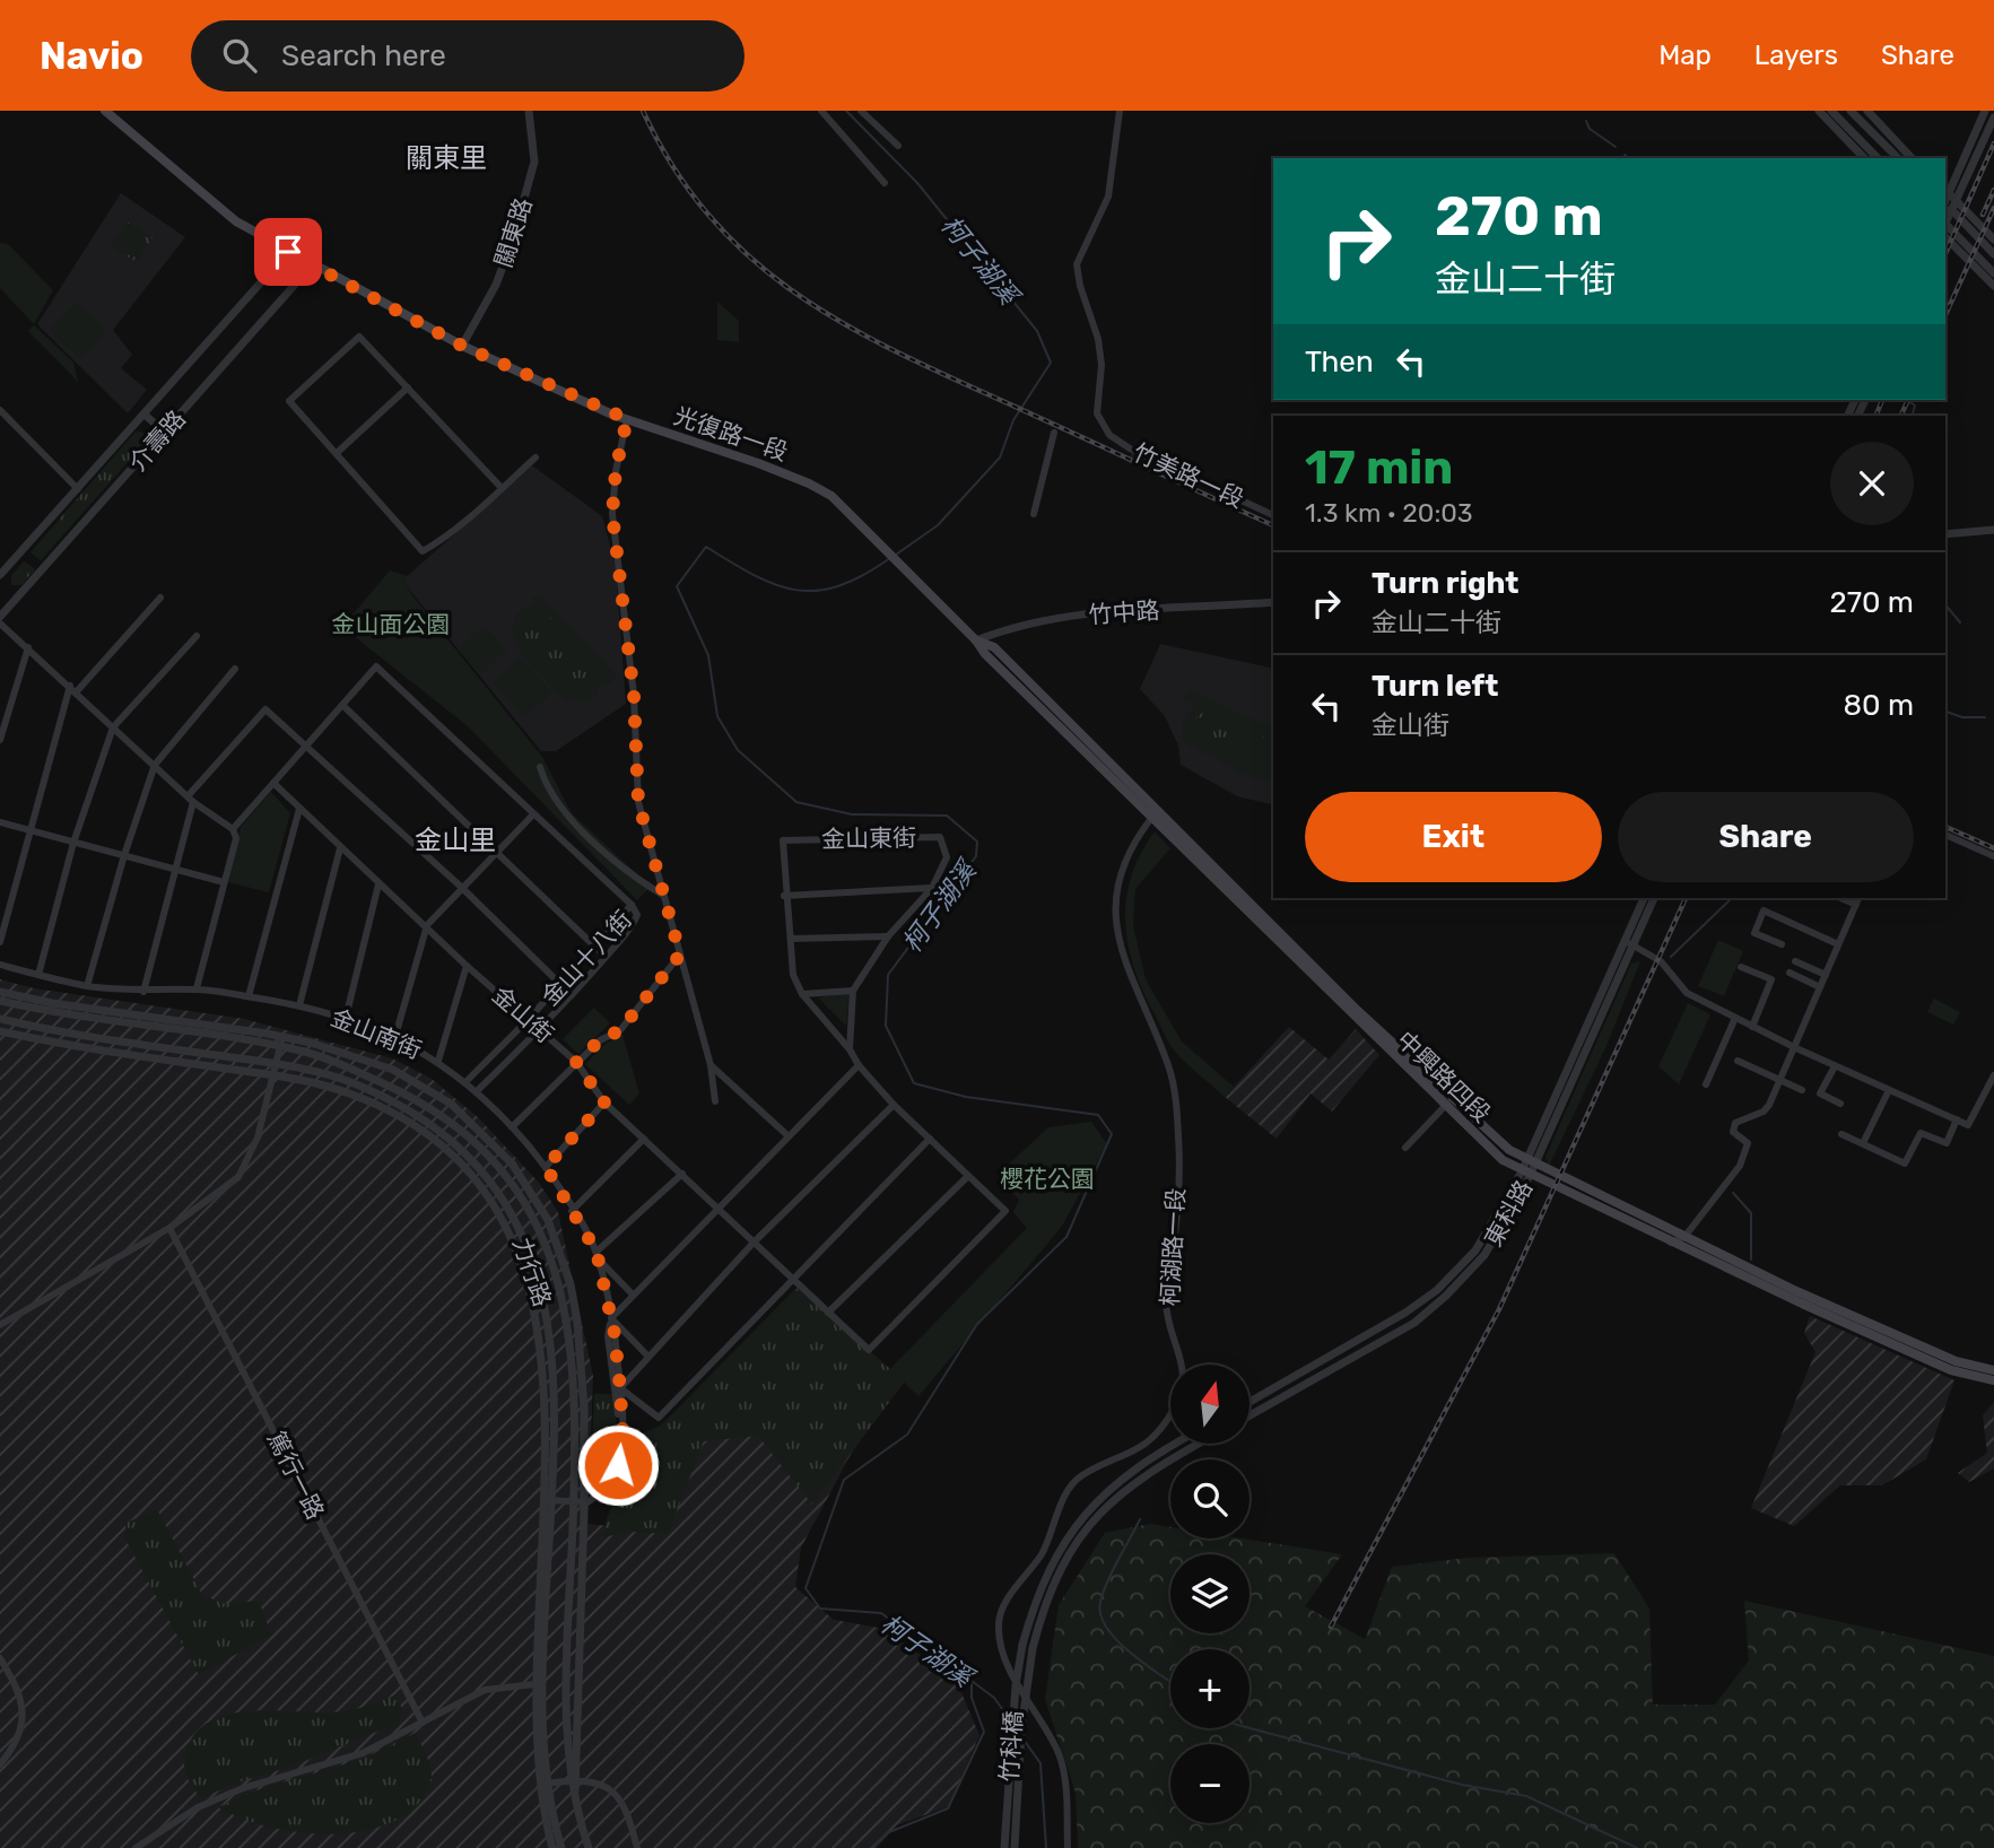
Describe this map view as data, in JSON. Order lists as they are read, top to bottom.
{
  "streets": {
    "main road": ["光復路一段", "中興路四段"],
    "street": [
      "關東路",
      "介壽路",
      "竹美路一段",
      "竹中路",
      "金山東街",
      "金山十八街",
      "金山街",
      "金山南街",
      "東科路",
      "柯湖路一段",
      "力行路",
      "篤行一路",
      "竹科橋"
    ]
  },
  "crossings": [
    ["關東路", "光復路一段"],
    ["光復路一段", "介壽路"],
    ["光復路一段", "中興路四段"],
    ["竹中路", "中興路四段"],
    ["金山東街", "金山街"],
    ["金山十八街", "金山街"],
    ["金山十八街", "金山南街"],
    ["金山南街", "力行路"],
    ["中興路四段", "東科路"],
    ["中興路四段", "柯湖路一段"]
  ],
  "districts": ["關東里", "金山里"],
  "water": ["柯子湖溪"],
  "parks": ["金山面公園", "櫻花公園"],
  "north": "top",
  "page": {
    "header": "Navio",
    "search": "Search here",
    "nav": ["Map", "Layers", "Share"],
    "turn": ["270 m", "金山二十街"],
    "then": "Then",
    "heading": ["17 min", "1.3 km · 20:03"],
    "list": [
      {
        "name": "Turn right",
        "note": "金山二十街",
        "value": "270 m"
      },
      {
        "name": "Turn left",
        "note": "金山街",
        "value": "80 m"
      }
    ],
    "buttons": ["Exit", "Share"],
    "map_buttons": ["+", "−"]
  }
}
